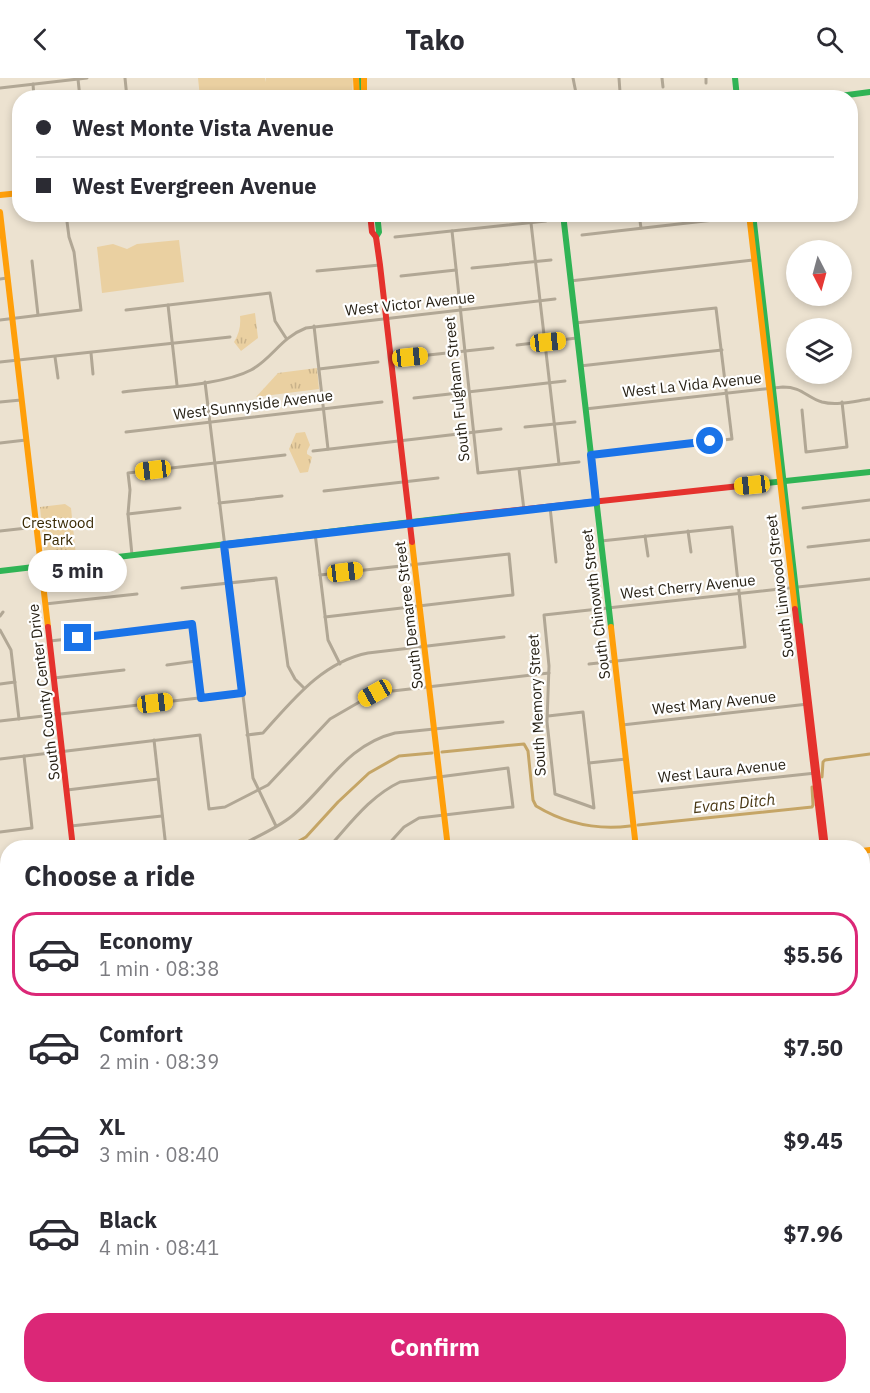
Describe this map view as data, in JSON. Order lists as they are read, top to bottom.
{
  "streets": {
    "street": [
      "West Victor Avenue",
      "West La Vida Avenue",
      "South Fulgham Street",
      "West Sunnyside Avenue",
      "South Linwood Street",
      "West Cherry Avenue",
      "South Chinowth Street",
      "South Demaree Street",
      "South County Center Drive",
      "West Mary Avenue",
      "South Memory Street",
      "West Laura Avenue"
    ]
  },
  "crossings": [
    ["West Victor Avenue", "South Fulgham Street"],
    ["West Victor Avenue", "South Demaree Street"],
    ["West La Vida Avenue", "South Linwood Street"],
    ["West La Vida Avenue", "South Chinowth Street"],
    ["South Linwood Street", "West Cherry Avenue"],
    ["South Linwood Street", "West Mary Avenue"],
    ["South Linwood Street", "West Laura Avenue"],
    ["West Cherry Avenue", "South Chinowth Street"],
    ["West Cherry Avenue", "South Memory Street"],
    ["South Chinowth Street", "West Mary Avenue"],
    ["South Chinowth Street", "West Laura Avenue"]
  ],
  "water": ["Evans Ditch"],
  "parks": ["Crestwood Park"],
  "north": "bottom",
  "page": {
    "header": "Tako",
    "banner": ["West Monte Vista Avenue", "West Evergreen Avenue"],
    "bubble": "5 min",
    "heading": "Choose a ride",
    "list": [
      {
        "name": "Economy",
        "note": "1 min · 08:38",
        "value": "$5.56"
      },
      {
        "name": "Comfort",
        "note": "2 min · 08:39",
        "value": "$7.50"
      },
      {
        "name": "XL",
        "note": "3 min · 08:40",
        "value": "$9.45"
      },
      {
        "name": "Black",
        "note": "4 min · 08:41",
        "value": "$7.96"
      }
    ],
    "buttons": "Confirm"
  }
}
